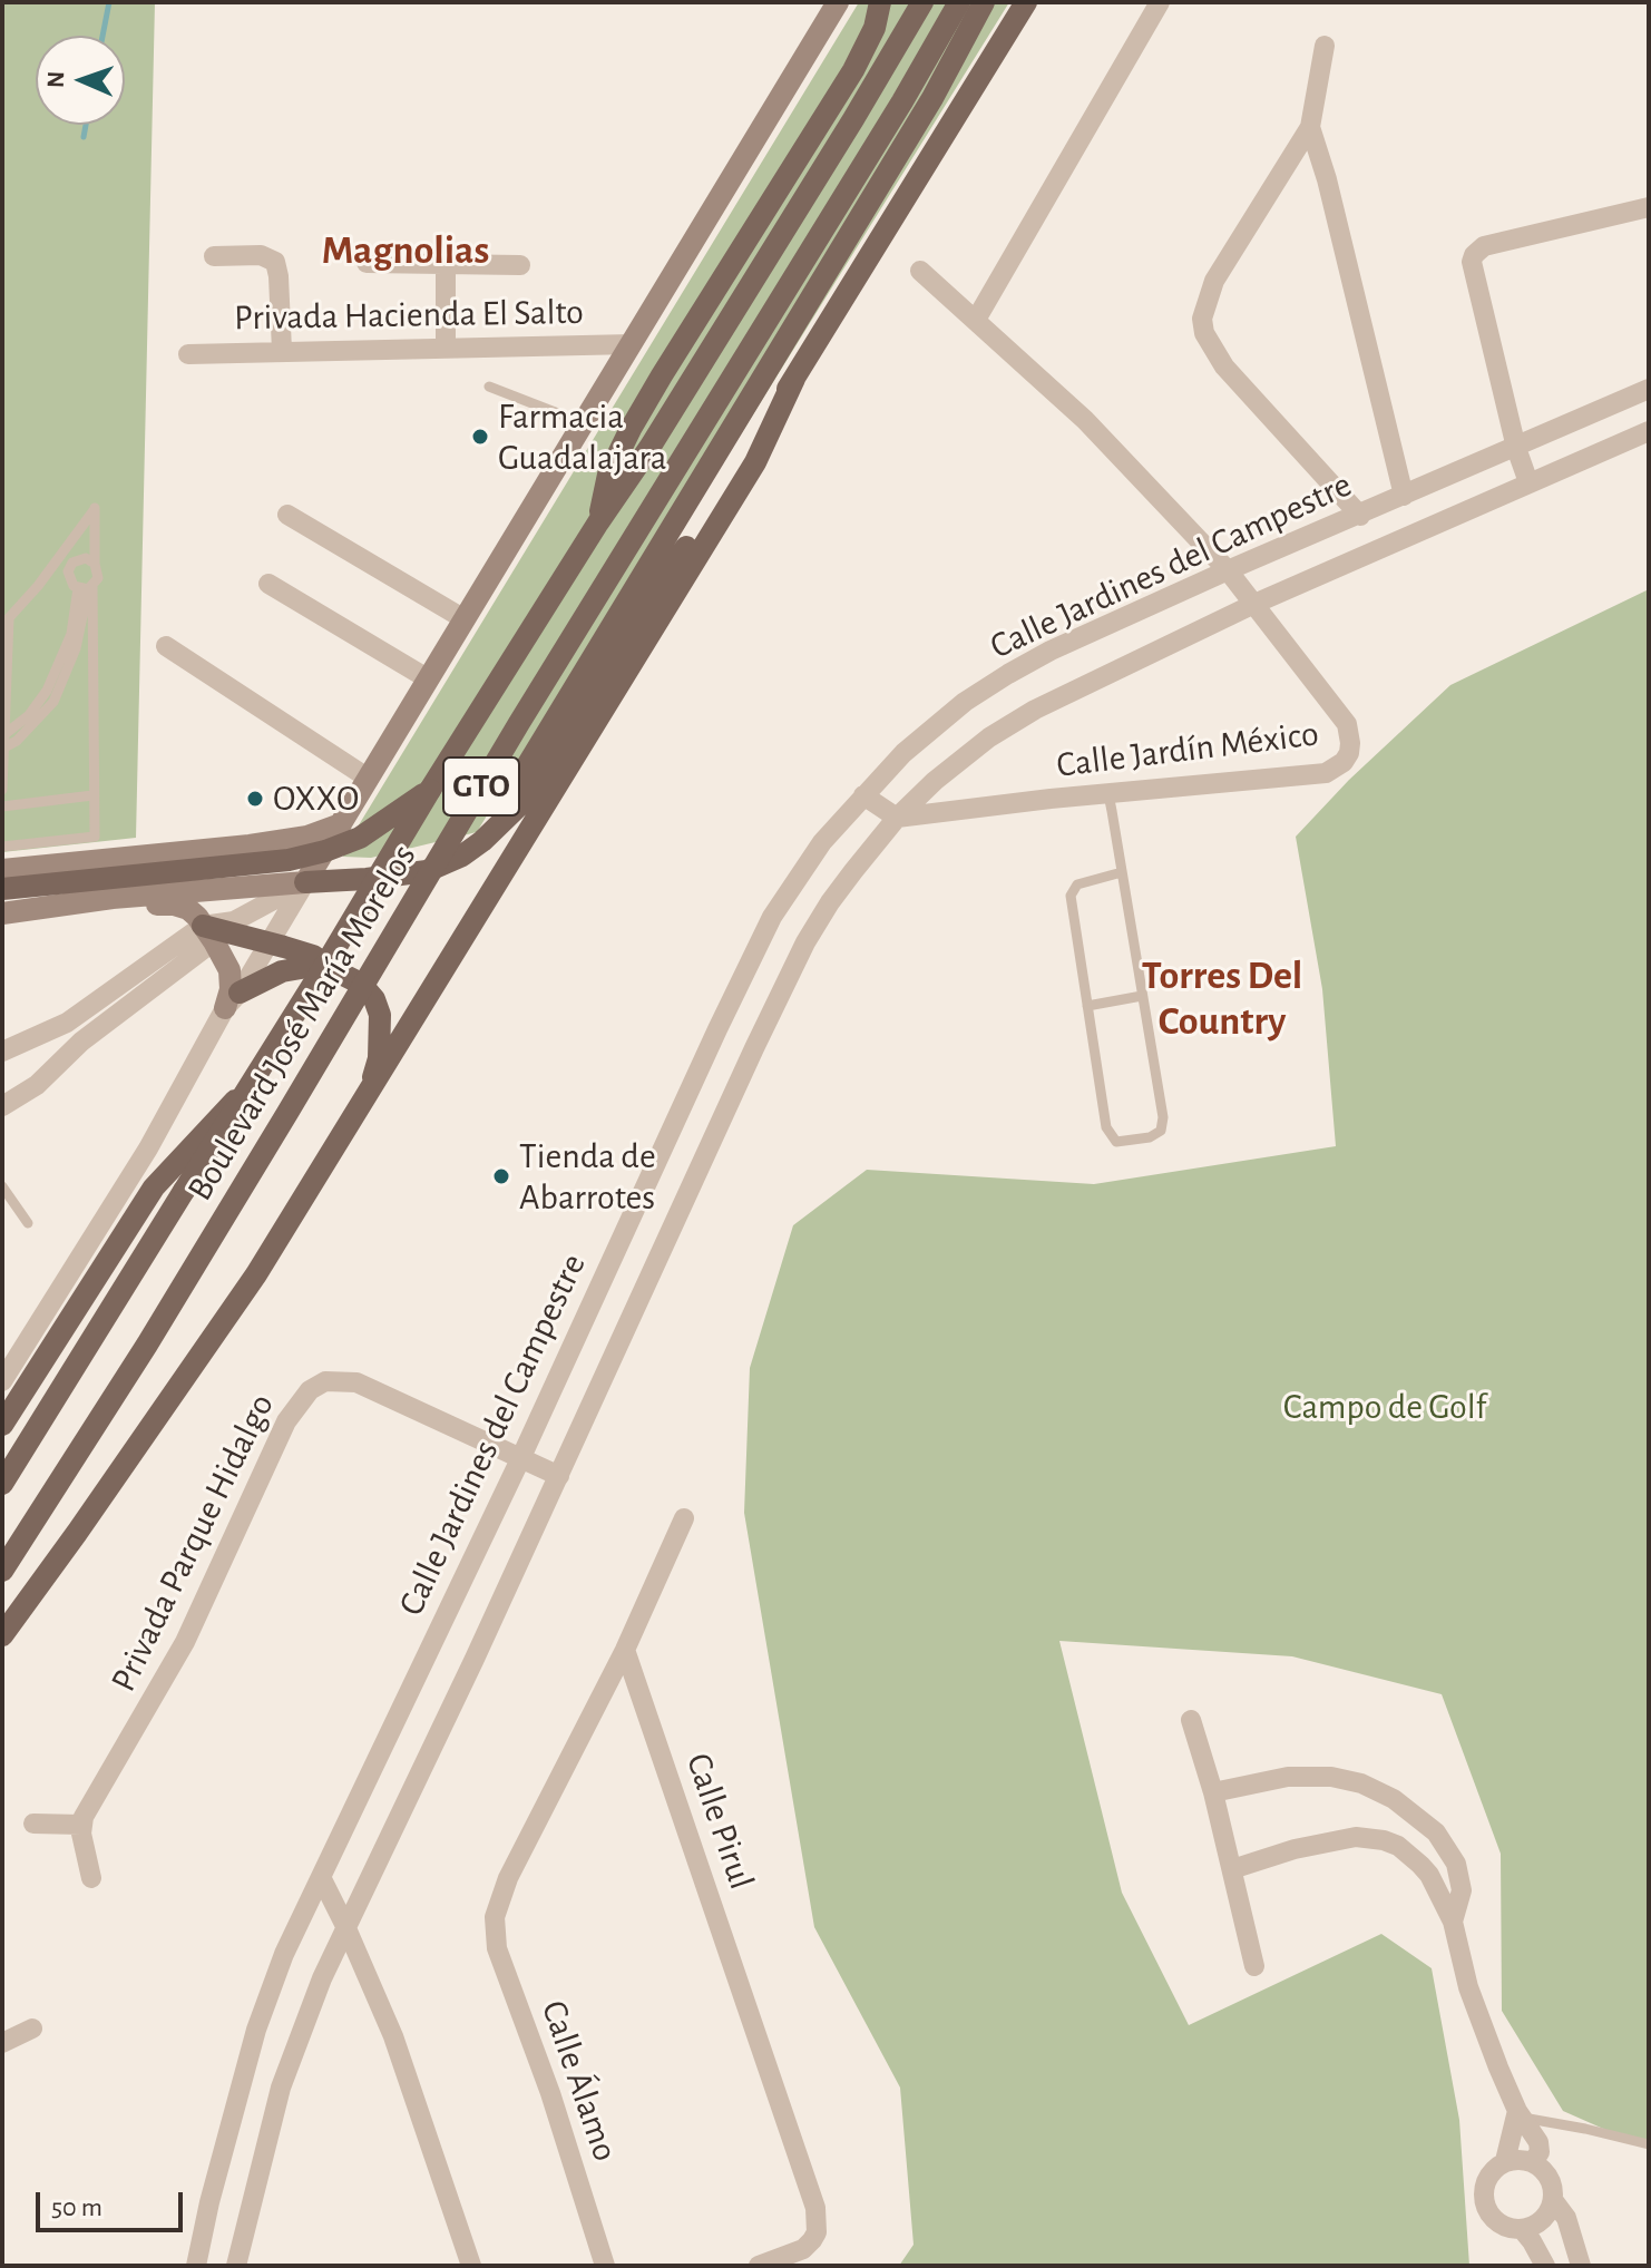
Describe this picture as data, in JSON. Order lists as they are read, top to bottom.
{
  "streets": {
    "main road": ["GTO", "Boulevard José María Morelos"],
    "street": [
      "Privada Hacienda El Salto",
      "Calle Jardines del Campestre",
      "Calle Jardín México",
      "Privada Parque Hidalgo",
      "Calle Pirul",
      "Calle Álamo"
    ]
  },
  "crossings": [
    ["Calle Jardines del Campestre", "Calle Jardín México"],
    ["Calle Jardines del Campestre", "Privada Parque Hidalgo"],
    ["Calle Pirul", "Calle Álamo"]
  ],
  "districts": ["Magnolias", "Torres Del Country"],
  "parks": ["Campo de Golf"],
  "places": ["Farmacia Guadalajara", "OXXO", "Tienda de Abarrotes"],
  "scale_bar": "50 m",
  "north": "left"
}
